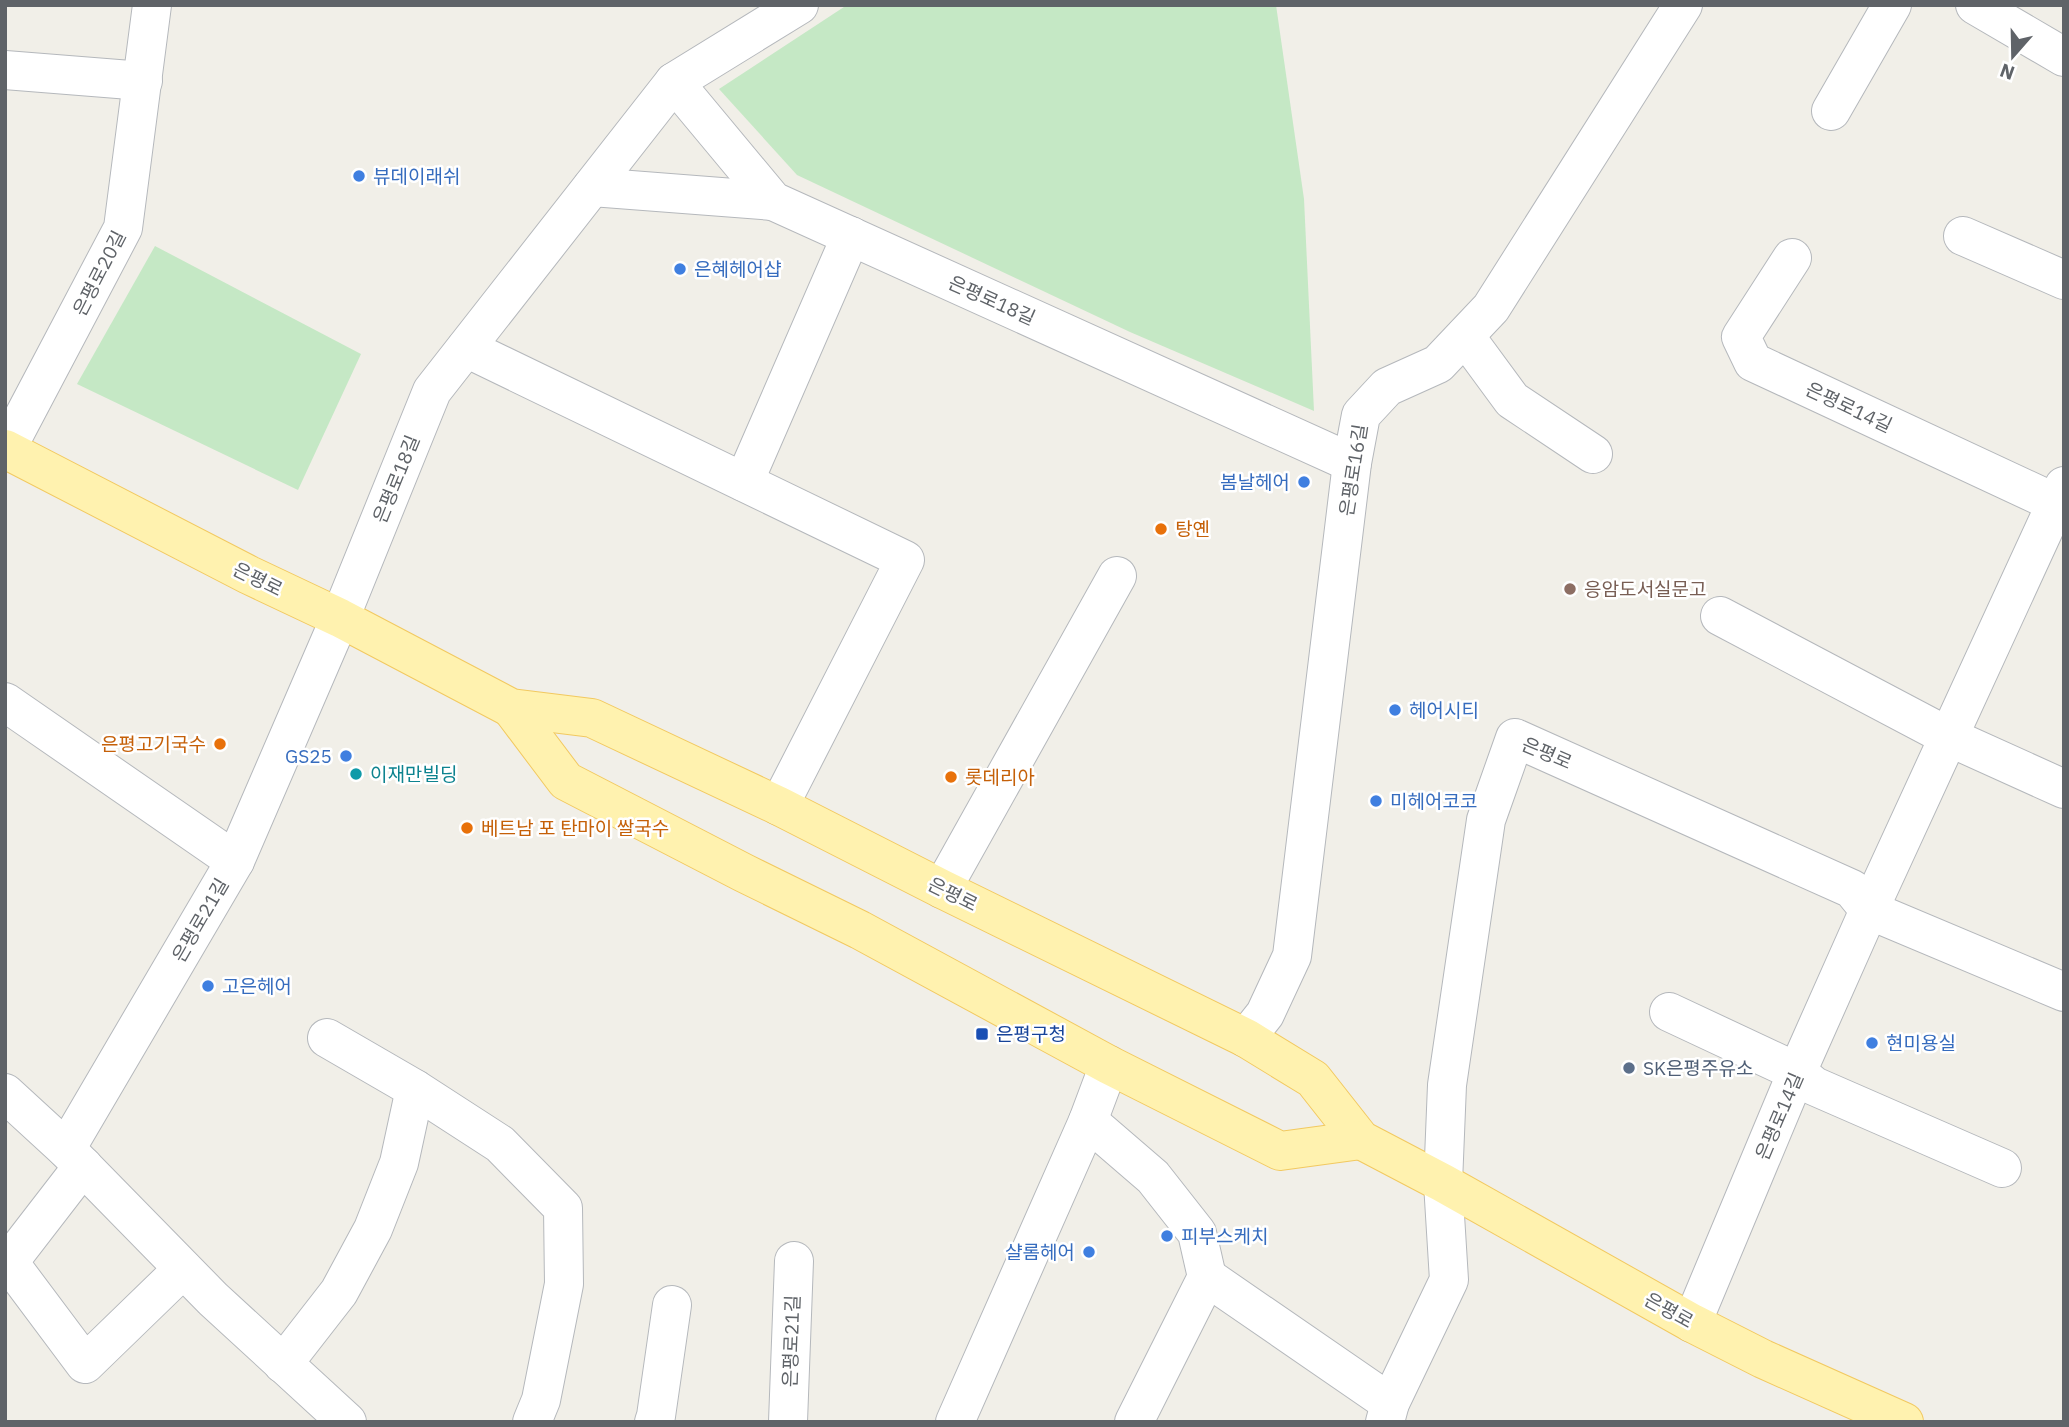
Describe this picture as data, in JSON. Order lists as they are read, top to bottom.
{
  "streets": {
    "main road": ["은평로"],
    "street": [
      "은평로20길",
      "은평로18길",
      "은평로14길",
      "은평로16길",
      "은평로21길"
    ]
  },
  "crossings": [
    ["은평로20길", "은평로"],
    ["은평로18길", "은평로16길"],
    ["은평로18길", "은평로"],
    ["은평로18길", "은평로21길"],
    ["은평로14길", "은평로"],
    ["은평로16길", "은평로"]
  ],
  "places": {
    "other": [
      "뷰데이래쉬",
      "은혜헤어샵",
      "봄날헤어",
      "탕옌",
      "응암도서실문고",
      "헤어시티",
      "은평고기국수",
      "GS25",
      "이재만빌딩",
      "롯데리아",
      "미헤어코코",
      "베트남 포 탄마이 쌀국수",
      "고은헤어",
      "현미용실",
      "SK은평주유소",
      "피부스케치",
      "샬롬헤어"
    ],
    "transit": ["은평구청"]
  },
  "north": "bottom"
}
